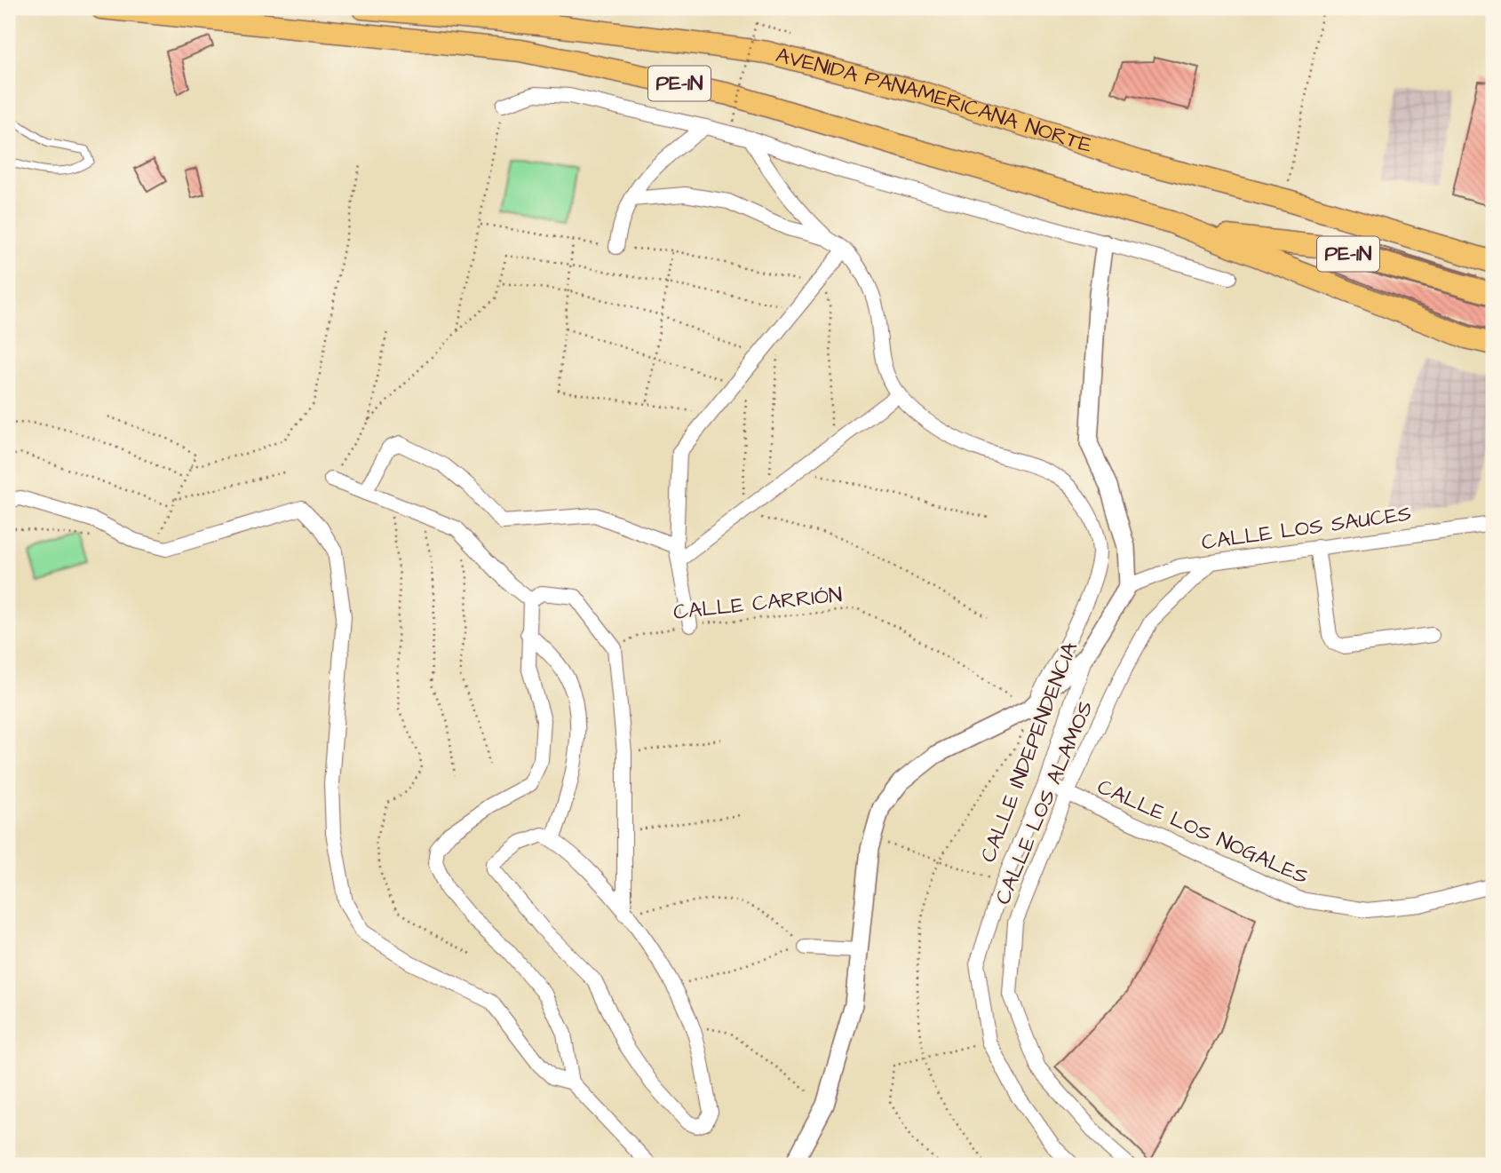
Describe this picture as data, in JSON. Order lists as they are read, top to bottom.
{
  "streets": {
    "highway": ["PE-1N", "AVENIDA PANAMERICANA NORTE"],
    "street": [
      "CALLE LOS SAUCES",
      "CALLE INDEPENDENCIA",
      "CALLE LOS ALAMOS",
      "CALLE LOS NOGALES"
    ],
    "path": ["CALLE CARRIÓN"]
  },
  "crossings": [
    ["CALLE LOS SAUCES", "CALLE INDEPENDENCIA"],
    ["CALLE LOS SAUCES", "CALLE LOS ALAMOS"],
    ["CALLE INDEPENDENCIA", "CALLE LOS NOGALES"],
    ["CALLE LOS ALAMOS", "CALLE LOS NOGALES"]
  ]
}
